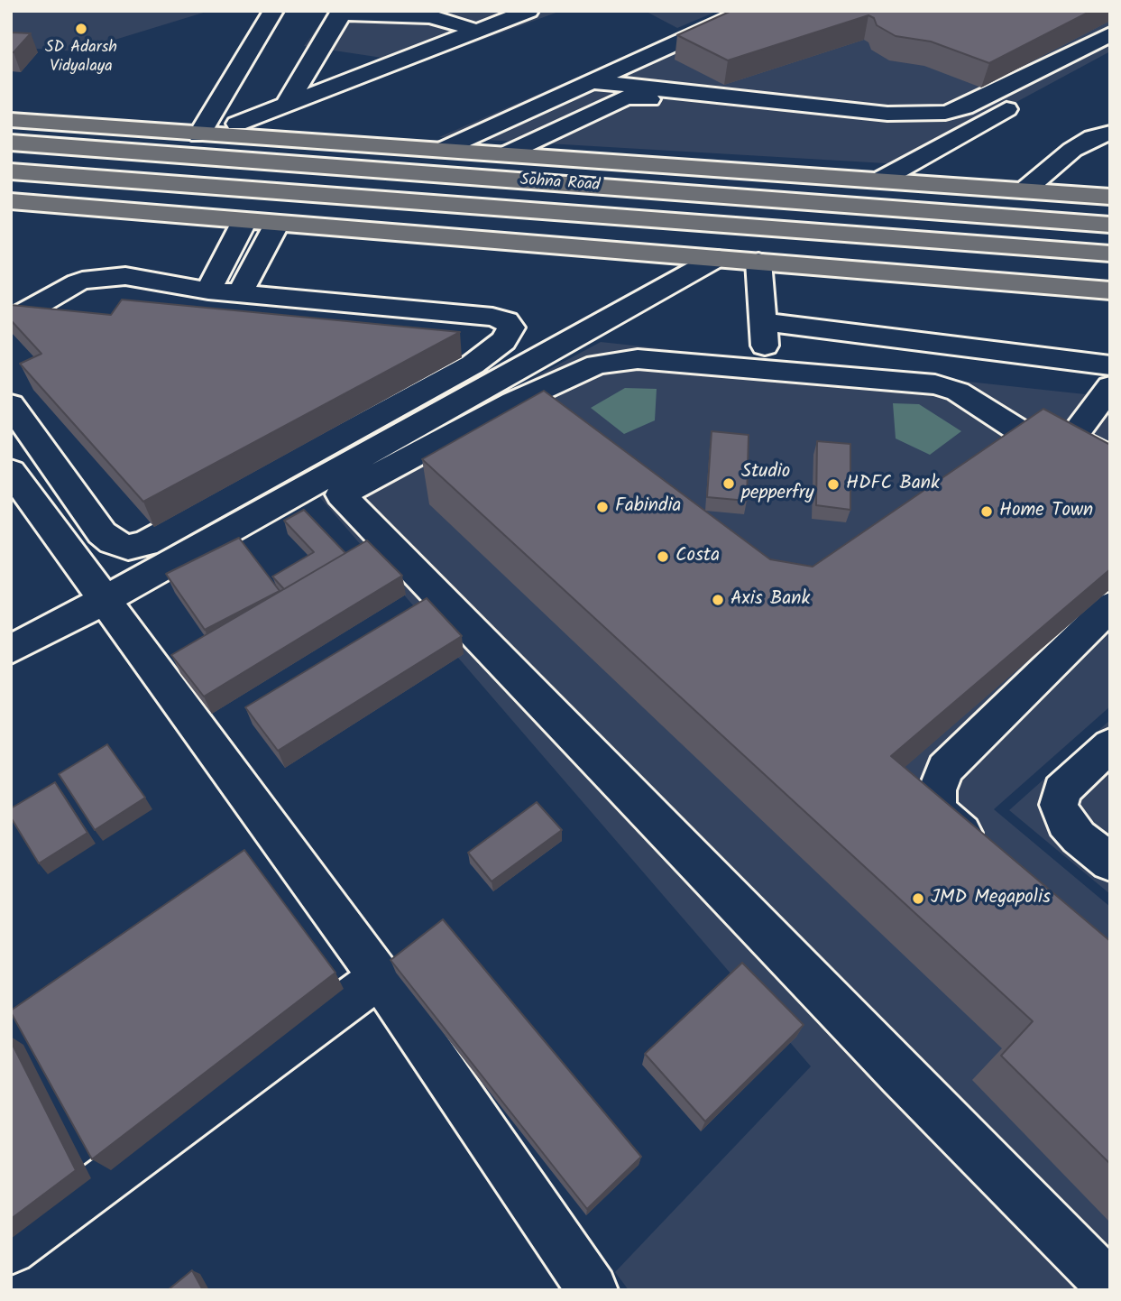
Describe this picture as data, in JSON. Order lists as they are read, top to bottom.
{
  "streets": {
    "main road": ["Sohna Road"]
  },
  "places": [
    "SD Adarsh Vidyalaya",
    "Studio pepperfry",
    "HDFC Bank",
    "Fabindia",
    "Home Town",
    "Costa",
    "Axis Bank",
    "JMD Megapolis"
  ]
}
